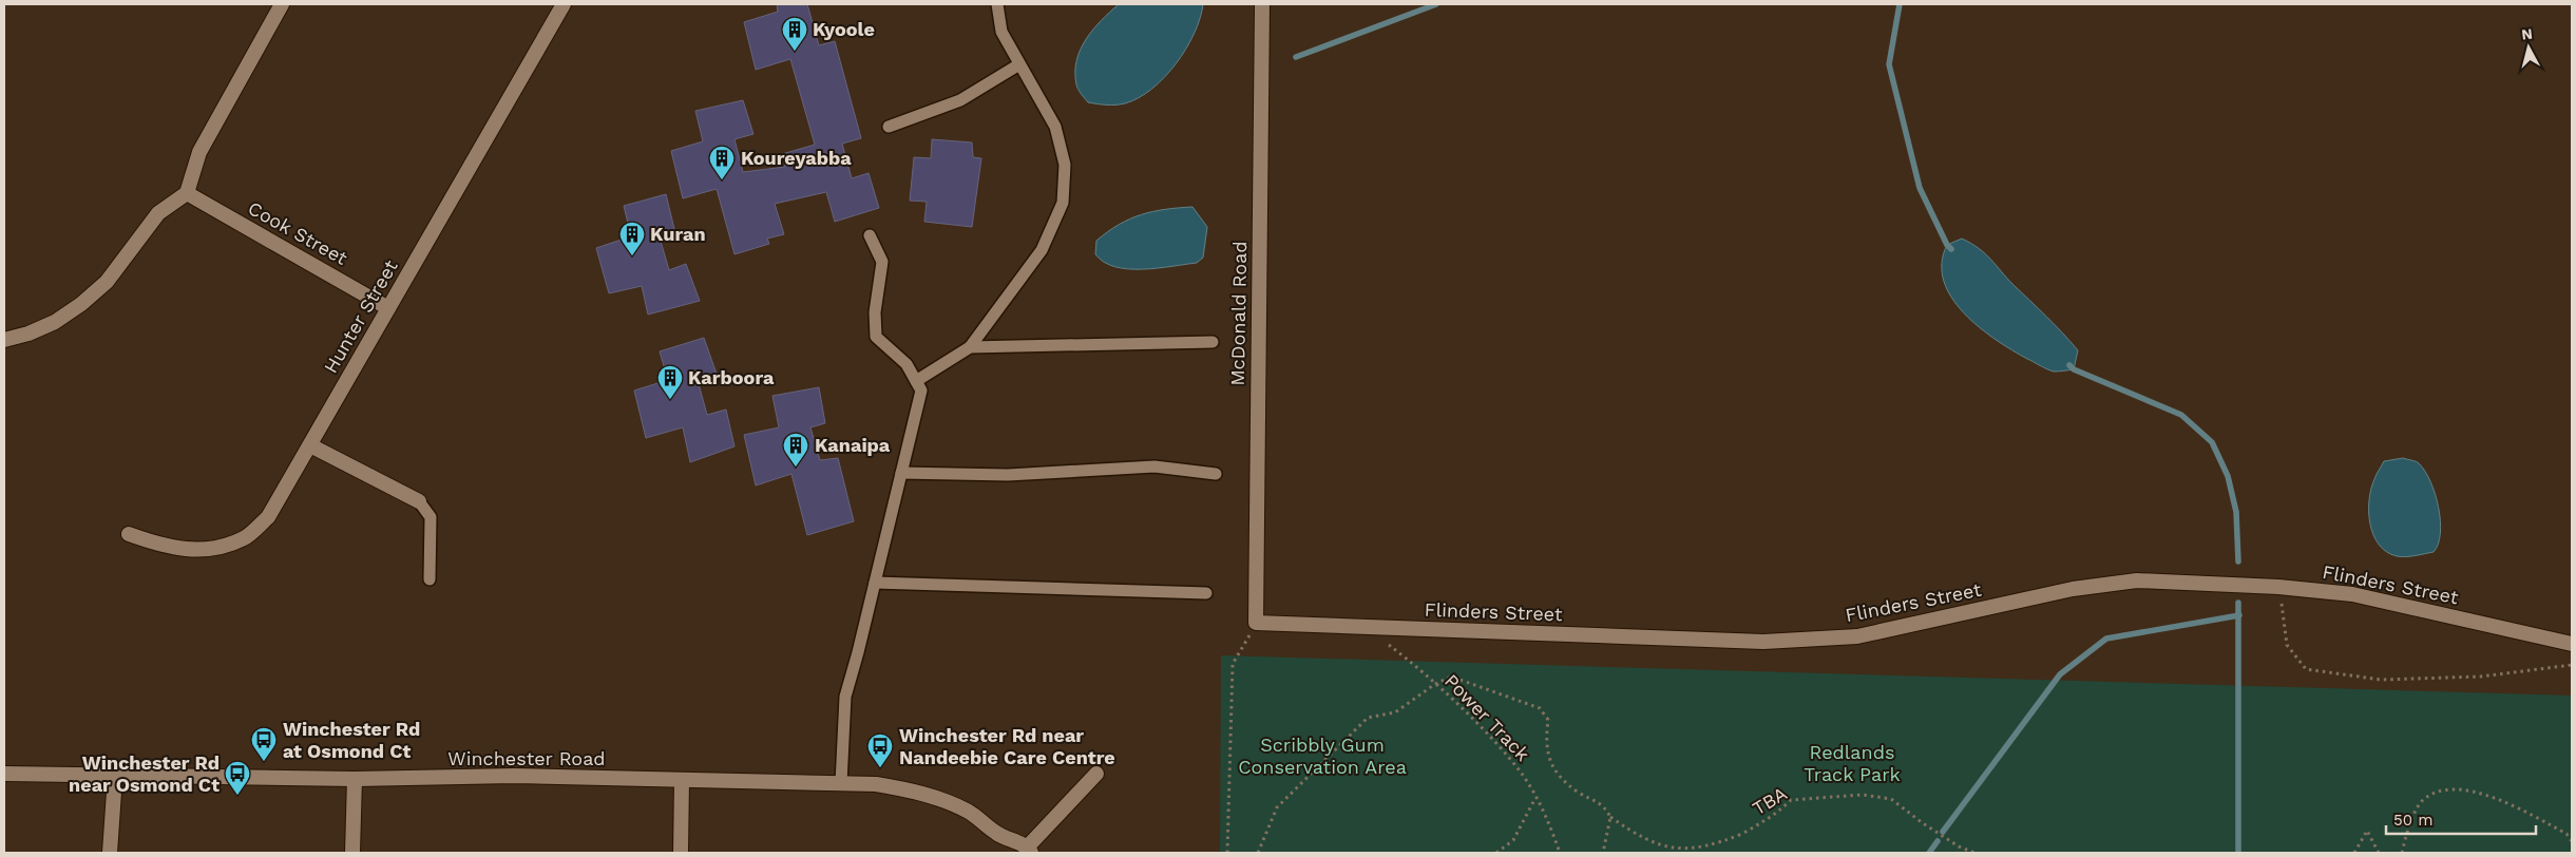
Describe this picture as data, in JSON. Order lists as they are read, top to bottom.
{
  "streets": {
    "street": [
      "Cook Street",
      "McDonald Road",
      "Hunter Street",
      "Flinders Street",
      "Winchester Road"
    ],
    "path": ["Power Track", "TBA"]
  },
  "crossings": [
    ["Cook Street", "Hunter Street"],
    ["McDonald Road", "Flinders Street"],
    ["Flinders Street", "Power Track"],
    ["Power Track", "TBA"]
  ],
  "parks": ["Scribbly Gum Conservation Area", "Redlands Track Park"],
  "places": {
    "building": [
      "Kyoole",
      "Koureyabba",
      "Kuran",
      "Karboora",
      "Kanaipa"
    ],
    "bus stop": ["Winchester Rd at Osmond Ct", "Winchester Rd near Nandeebie Care Centre", "Winchester Rd near Osmond Ct"]
  },
  "scale_bar": "50 m",
  "north": "top"
}
